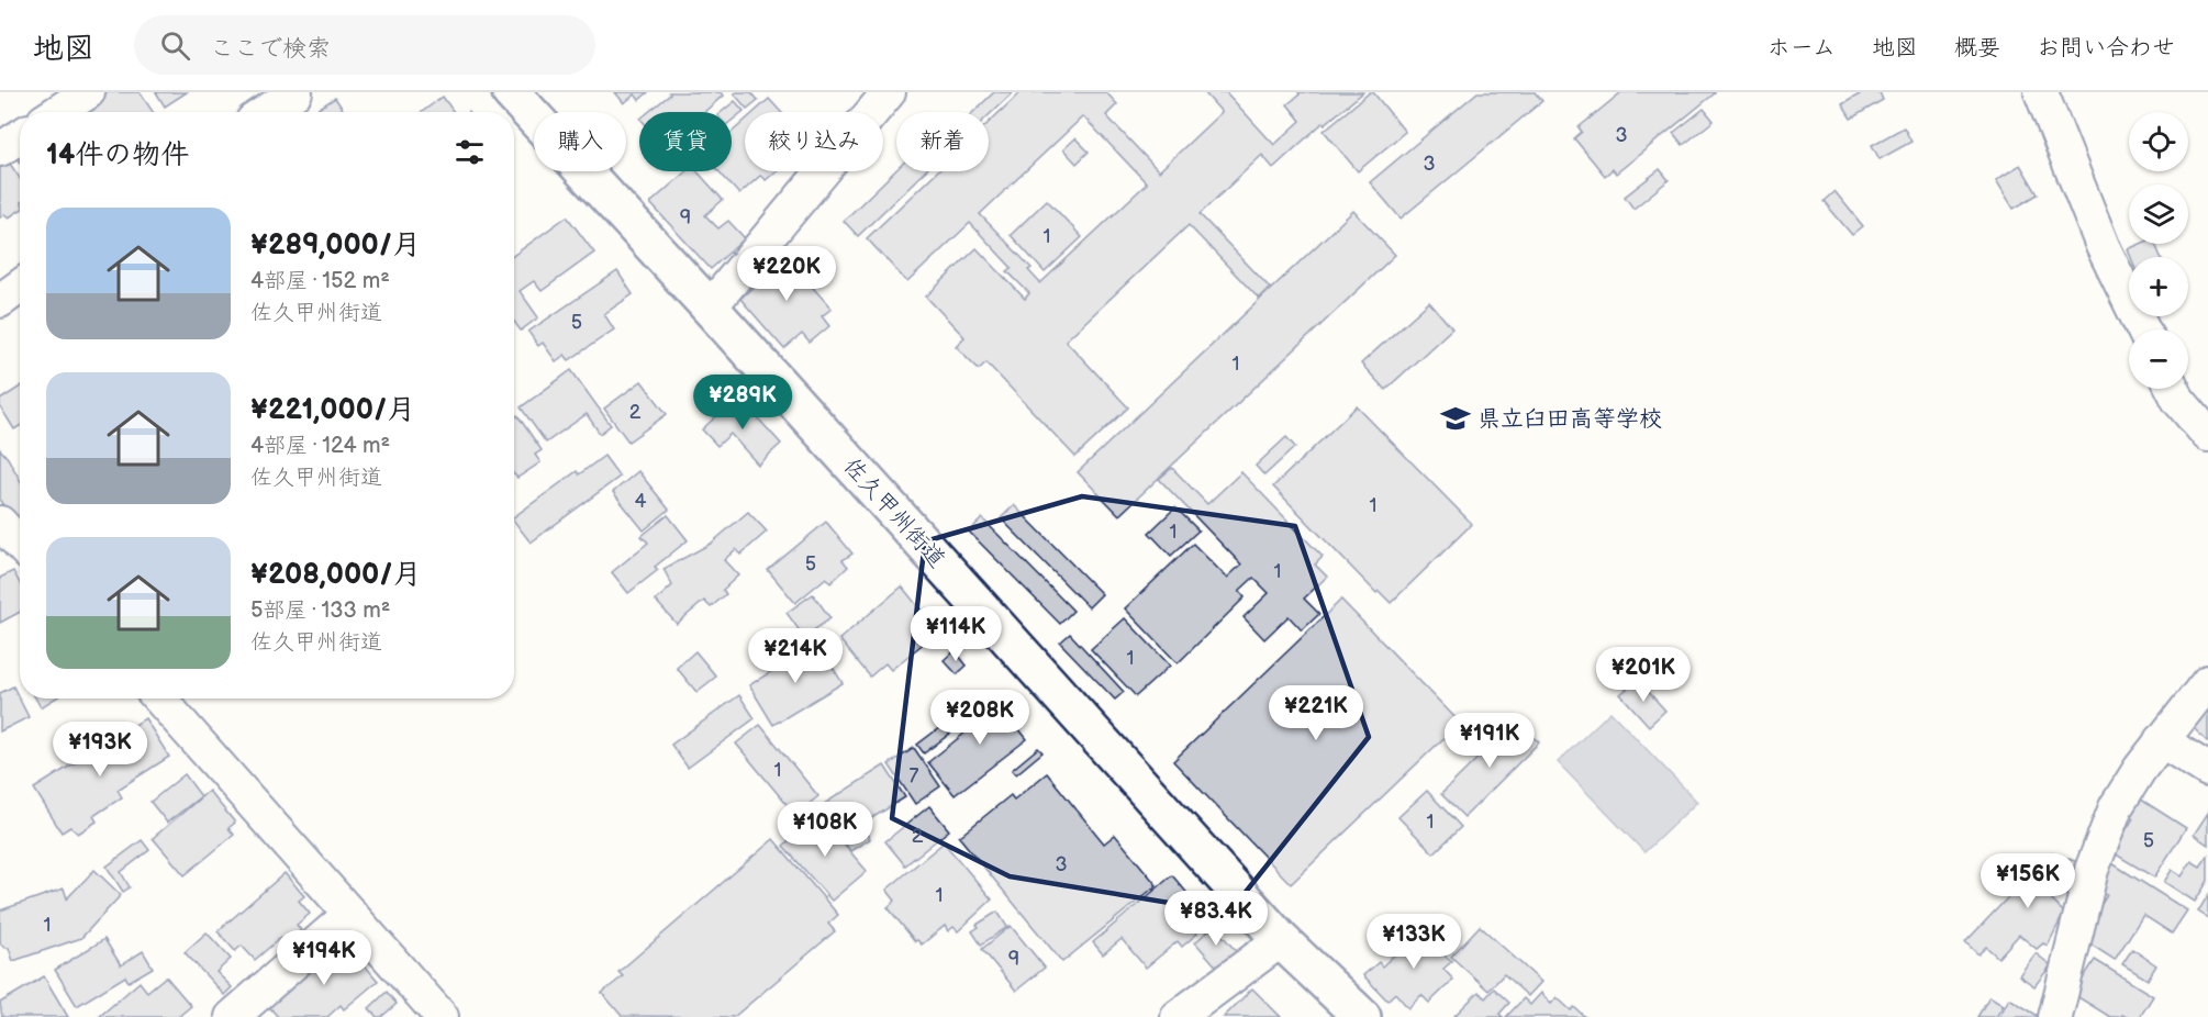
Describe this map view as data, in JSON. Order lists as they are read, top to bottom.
{
  "streets": {
    "street": ["佐久甲州街道"]
  },
  "places": {
    "school or university": ["県立臼田高等学校"]
  },
  "house_numbers": [
    "3",
    "3",
    "9",
    "1",
    "5",
    "1",
    "2",
    "4",
    "1",
    "1",
    "5",
    "1",
    "1",
    "1",
    "7",
    "1",
    "2",
    "5",
    "3",
    "1",
    "1",
    "9"
  ],
  "page": {
    "header": "地図",
    "search": "ここで検索",
    "nav": [
      "ホーム",
      "地図",
      "概要",
      "お問い合わせ"
    ],
    "map_buttons": ["+", "−"],
    "chip": [
      "購入",
      "賃貸",
      "絞り込み",
      "新着"
    ],
    "heading": "14件の物件",
    "list": [
      {
        "name": "¥289,000/月",
        "note": "4部屋 · 152 m² · 佐久甲州街道"
      },
      {
        "name": "¥221,000/月",
        "note": "4部屋 · 124 m² · 佐久甲州街道"
      },
      {
        "name": "¥208,000/月",
        "note": "5部屋 · 133 m² · 佐久甲州街道"
      }
    ],
    "price": [
      "¥220K",
      "¥289K",
      "¥114K",
      "¥214K",
      "¥201K",
      "¥221K",
      "¥208K",
      "¥191K",
      "¥193K",
      "¥108K",
      "¥156K",
      "¥83.4K",
      "¥133K",
      "¥194K"
    ]
  }
}
